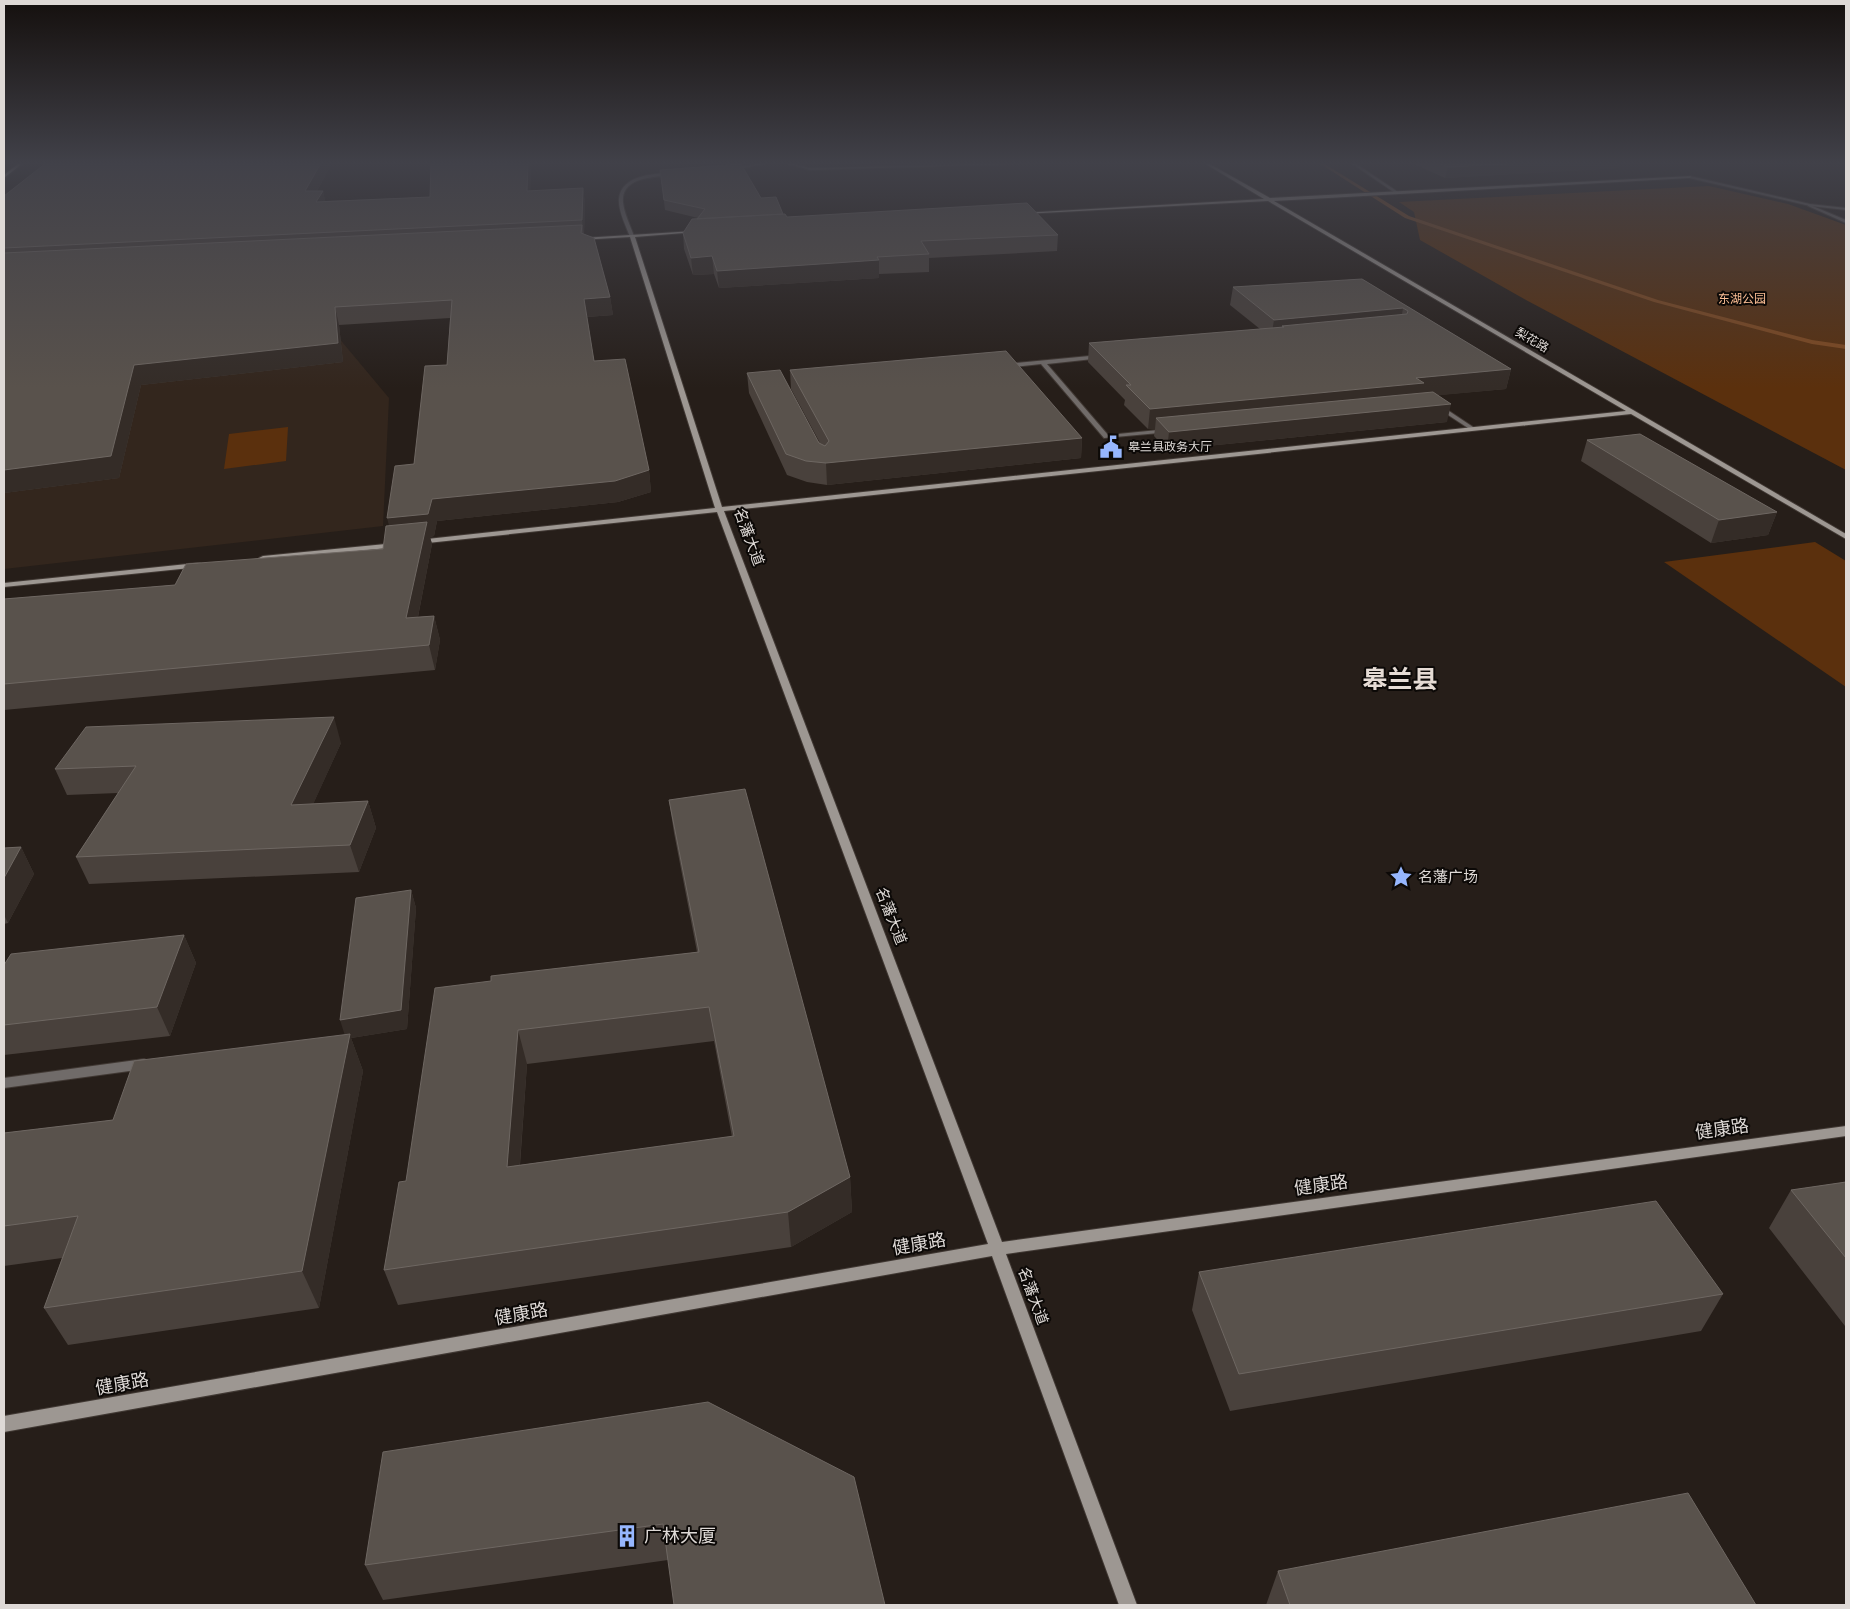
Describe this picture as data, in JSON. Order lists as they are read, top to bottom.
{
  "streets": {
    "street": ["梨花路", "名藩大道", "健康路"]
  },
  "crossings": [
    ["名藩大道", "健康路"]
  ],
  "districts": ["皋兰县"],
  "parks": ["东湖公园"],
  "places": {
    "public building": ["皋兰县政务大厅"],
    "place": ["名藩广场"],
    "building": ["广林大厦"]
  }
}
